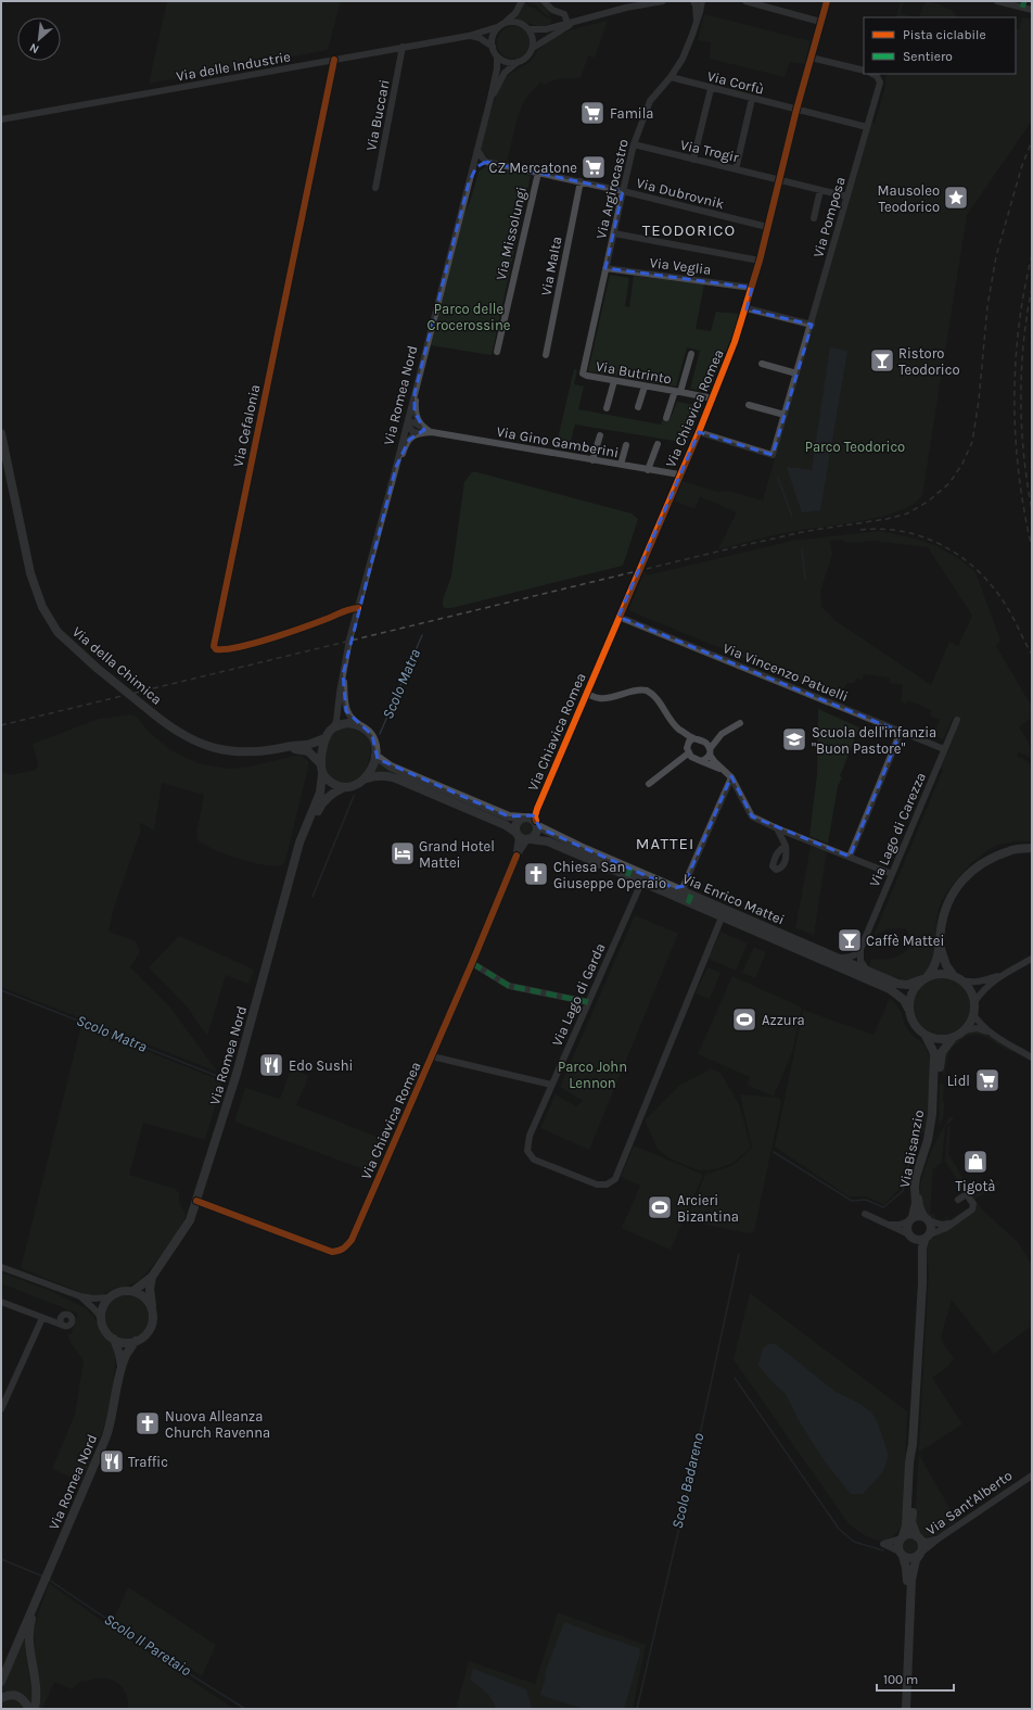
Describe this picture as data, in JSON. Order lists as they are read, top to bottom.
{
  "streets": {
    "main road": [
      "Via Romea Nord",
      "Via della Chimica",
      "Via Enrico Mattei",
      "Via Bisanzio"
    ],
    "street": [
      "Via delle Industrie",
      "Via Corfù",
      "Via Buccari",
      "Via Trogir",
      "Via Argirocastro",
      "Via Dubrovnik",
      "Via Pomposa",
      "Via Missolungi",
      "Via Malta",
      "Via Veglia",
      "Via Butrinto",
      "Via Chiavica Romea",
      "Via Cefalonia",
      "Via Gino Gamberini",
      "Via Vincenzo Patuelli",
      "Via Lago di Carezza",
      "Via Lago di Garda",
      "Via Sant'Alberto"
    ]
  },
  "crossings": [
    ["Via delle Industrie", "Via Buccari"],
    ["Via delle Industrie", "Via Romea Nord"],
    ["Via delle Industrie", "Via Cefalonia"],
    ["Via Corfù", "Via Argirocastro"],
    ["Via Corfù", "Via Pomposa"],
    ["Via Corfù", "Via Chiavica Romea"],
    ["Via Trogir", "Via Argirocastro"],
    ["Via Trogir", "Via Pomposa"],
    ["Via Trogir", "Via Chiavica Romea"],
    ["Via Argirocastro", "Via Dubrovnik"],
    ["Via Argirocastro", "Via Veglia"],
    ["Via Argirocastro", "Via Butrinto"],
    ["Via Dubrovnik", "Via Missolungi"],
    ["Via Dubrovnik", "Via Malta"],
    ["Via Dubrovnik", "Via Chiavica Romea"],
    ["Via Pomposa", "Via Chiavica Romea"],
    ["Via Veglia", "Via Chiavica Romea"],
    ["Via Butrinto", "Via Chiavica Romea"],
    ["Via Romea Nord", "Via Chiavica Romea"],
    ["Via Romea Nord", "Via Cefalonia"],
    ["Via Romea Nord", "Via Gino Gamberini"],
    ["Via Romea Nord", "Via della Chimica"],
    ["Via Chiavica Romea", "Via Gino Gamberini"],
    ["Via Chiavica Romea", "Via Vincenzo Patuelli"],
    ["Via Chiavica Romea", "Via Enrico Mattei"],
    ["Via Vincenzo Patuelli", "Via Lago di Carezza"],
    ["Via Enrico Mattei", "Via Lago di Garda"],
    ["Via Enrico Mattei", "Via Bisanzio"]
  ],
  "districts": ["TEODORICO", "MATTEI"],
  "water": ["Scolo Matra", "Scolo Badareno", "Scolo Il Paretaio"],
  "parks": ["Parco delle Crocerossine", "Parco Teodorico", "Parco John Lennon"],
  "places": {
    "supermarket": ["Famila", "CZ Mercatone", "Lidl"],
    "place": ["Mausoleo Teodorico"],
    "bar": ["Ristoro Teodorico", "Caffè Mattei"],
    "school or university": ["Scuola dell'infanzia \"Buon Pastore\""],
    "hotel": ["Grand Hotel Mattei"],
    "church": ["Chiesa San Giuseppe Operaio", "Nuova Alleanza Church Ravenna"],
    "sports": ["Azzura", "Arcieri Bizantina"],
    "restaurant": ["Edo Sushi", "Traffic"],
    "shop": ["Tigotà"]
  },
  "legend": ["Pista ciclabile", "Sentiero"],
  "scale_bar": "100 m",
  "north": "bottom left"
}
